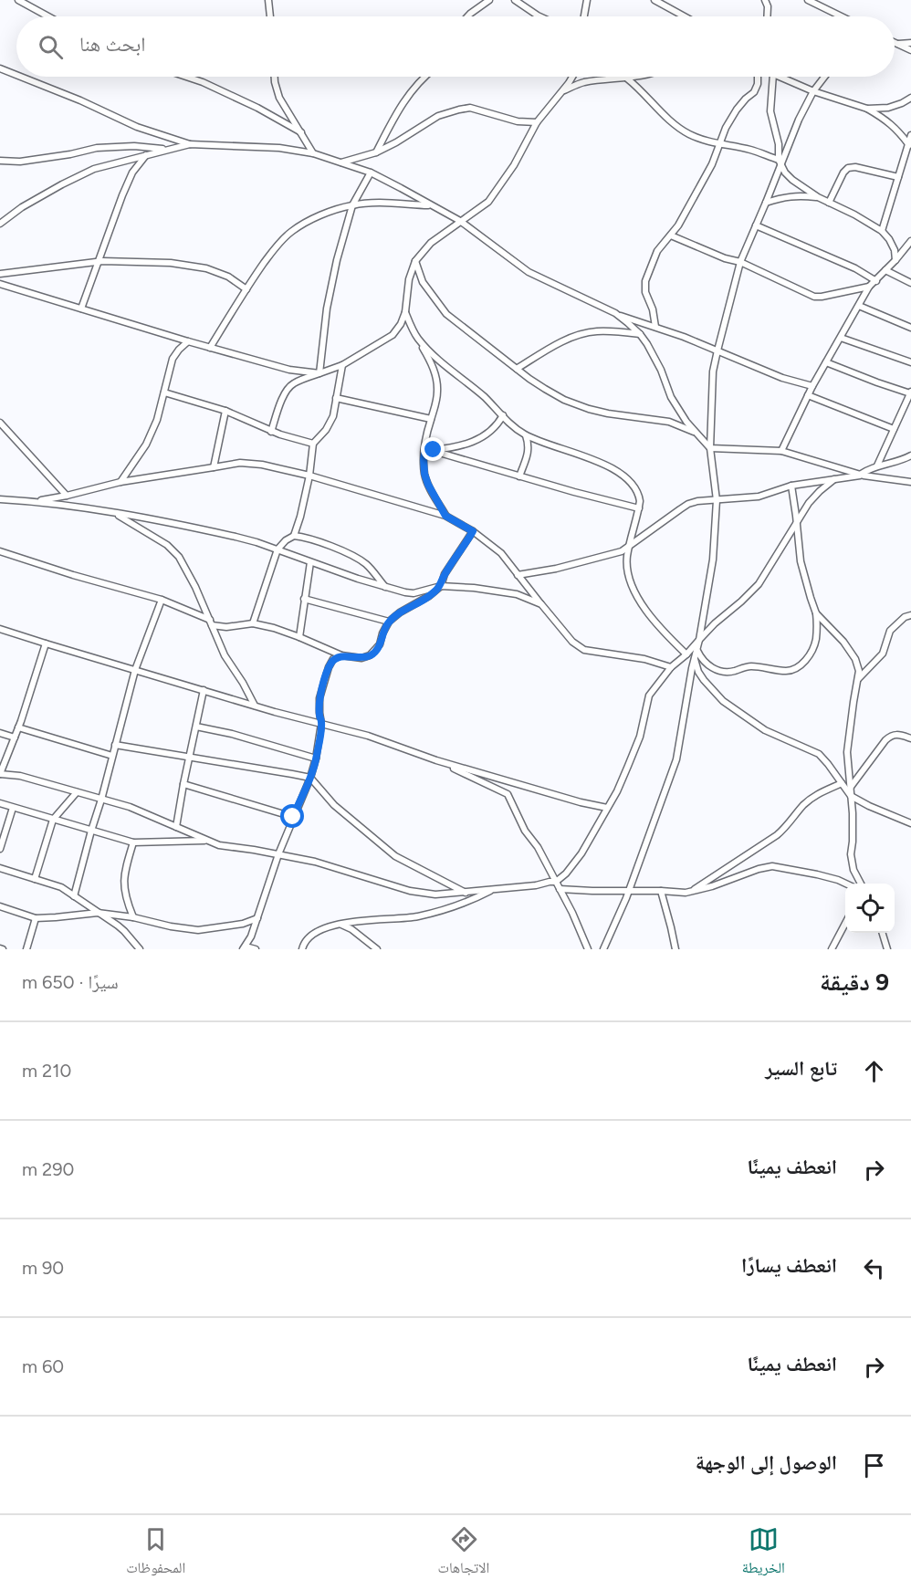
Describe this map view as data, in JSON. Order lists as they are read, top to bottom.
{
  "page": {
    "search": "ابحث هنا",
    "heading": ["9 دقيقة", "سيرًا · 650 m"],
    "list": [
      ["تابع السير", "210 m"],
      ["انعطف يمينًا", "290 m"],
      ["انعطف يسارًا", "90 m"],
      ["انعطف يمينًا", "60 m"],
      "الوصول إلى الوجهة"
    ],
    "nav": ["الخريطة", "الاتجاهات", "المحفوظات"]
  }
}
